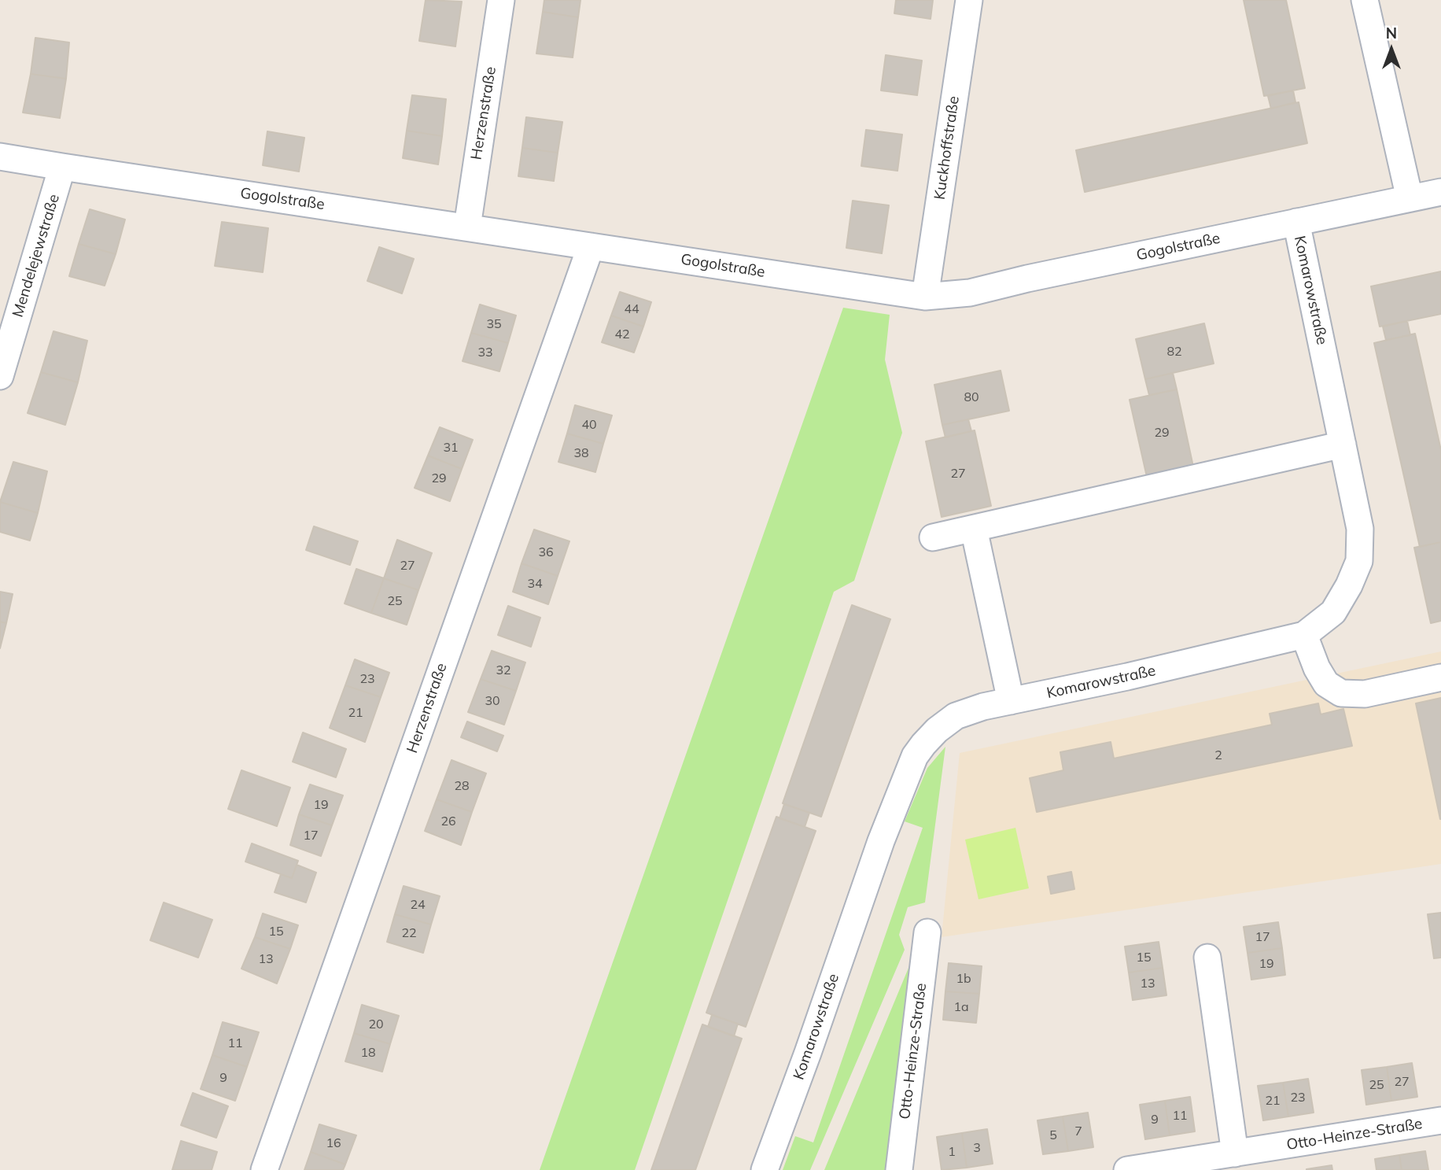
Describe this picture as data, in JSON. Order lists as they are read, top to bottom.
{
  "streets": {
    "street": [
      "Herzenstraße",
      "Kuckhoffstraße",
      "Gogolstraße",
      "Mendelejewstraße",
      "Komarowstraße",
      "Otto-Heinze-Straße"
    ]
  },
  "crossings": [
    ["Herzenstraße", "Gogolstraße"],
    ["Kuckhoffstraße", "Gogolstraße"],
    ["Gogolstraße", "Mendelejewstraße"],
    ["Gogolstraße", "Komarowstraße"]
  ],
  "house_numbers": [
    "44",
    "35",
    "42",
    "82",
    "33",
    "80",
    "40",
    "29",
    "31",
    "38",
    "27",
    "29",
    "36",
    "27",
    "34",
    "25",
    "32",
    "23",
    "30",
    "21",
    "2",
    "28",
    "19",
    "26",
    "17",
    "24",
    "15",
    "22",
    "17",
    "15",
    "13",
    "19",
    "1b",
    "13",
    "1a",
    "20",
    "11",
    "18",
    "9",
    "27",
    "25",
    "23",
    "21",
    "11",
    "9",
    "7",
    "5",
    "16",
    "3",
    "1"
  ],
  "north": "top"
}
